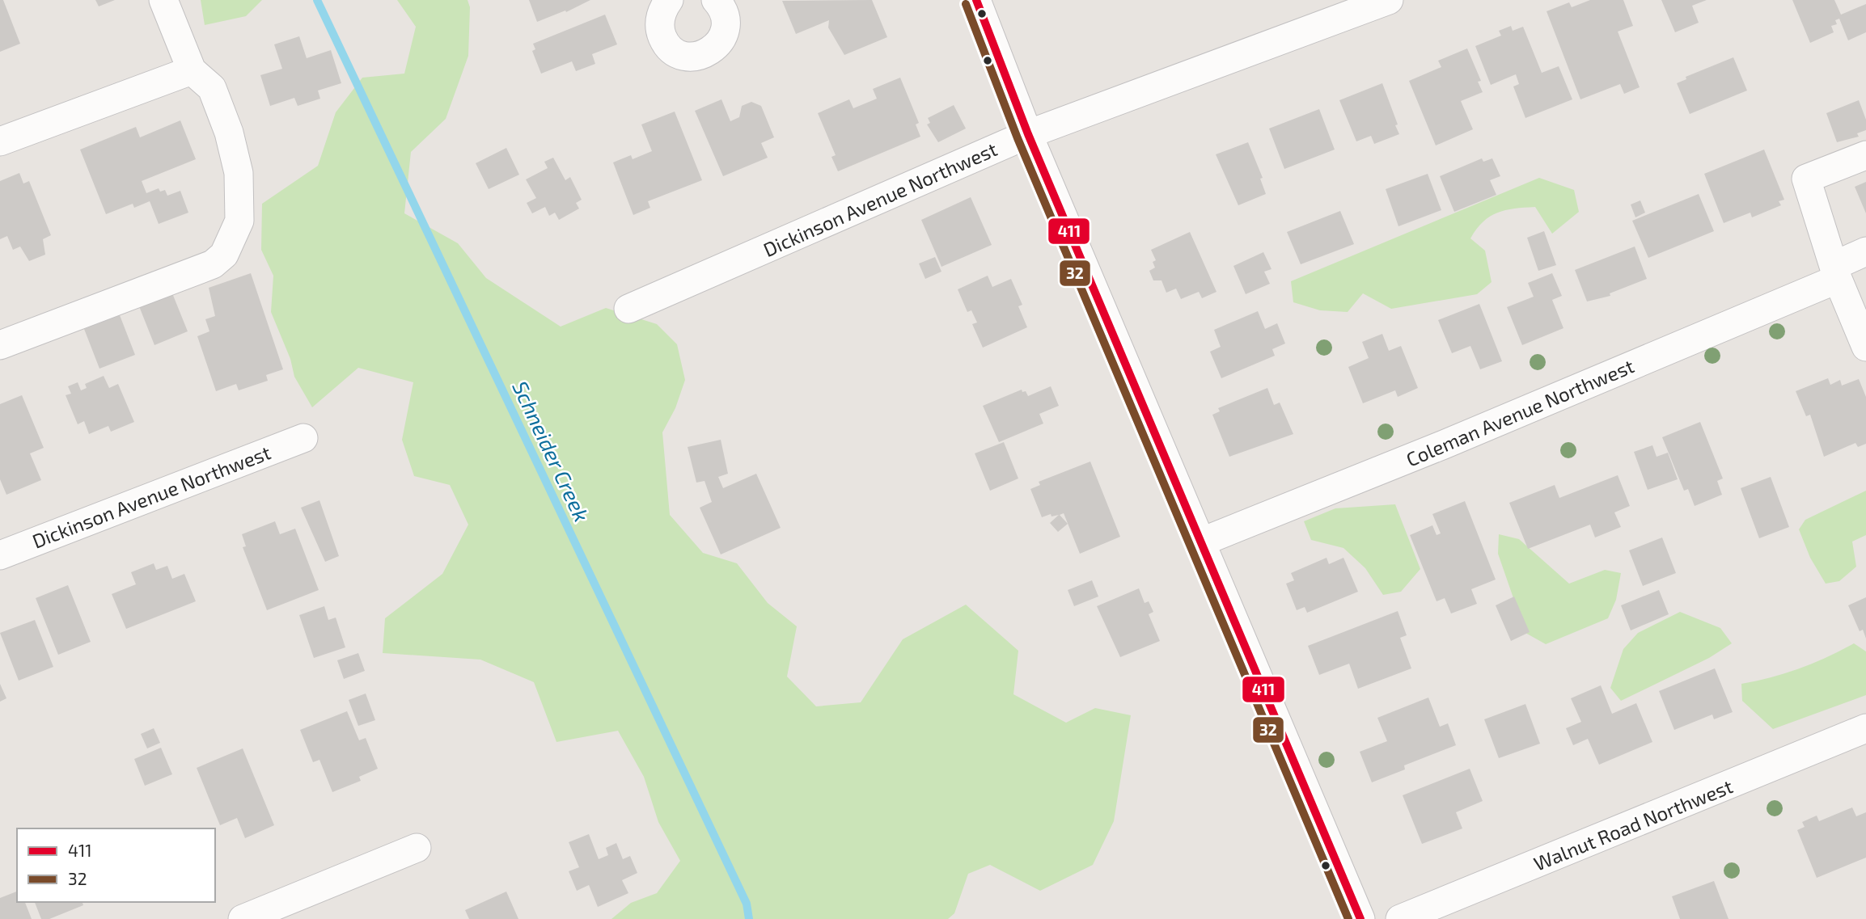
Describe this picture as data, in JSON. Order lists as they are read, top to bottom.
{
  "streets": {
    "street": ["Dickinson Avenue Northwest", "Coleman Avenue Northwest", "Walnut Road Northwest"]
  },
  "water": ["Schneider Creek"],
  "lines": ["transit line 411", "transit line 32"],
  "legend": ["411", "32"]
}
